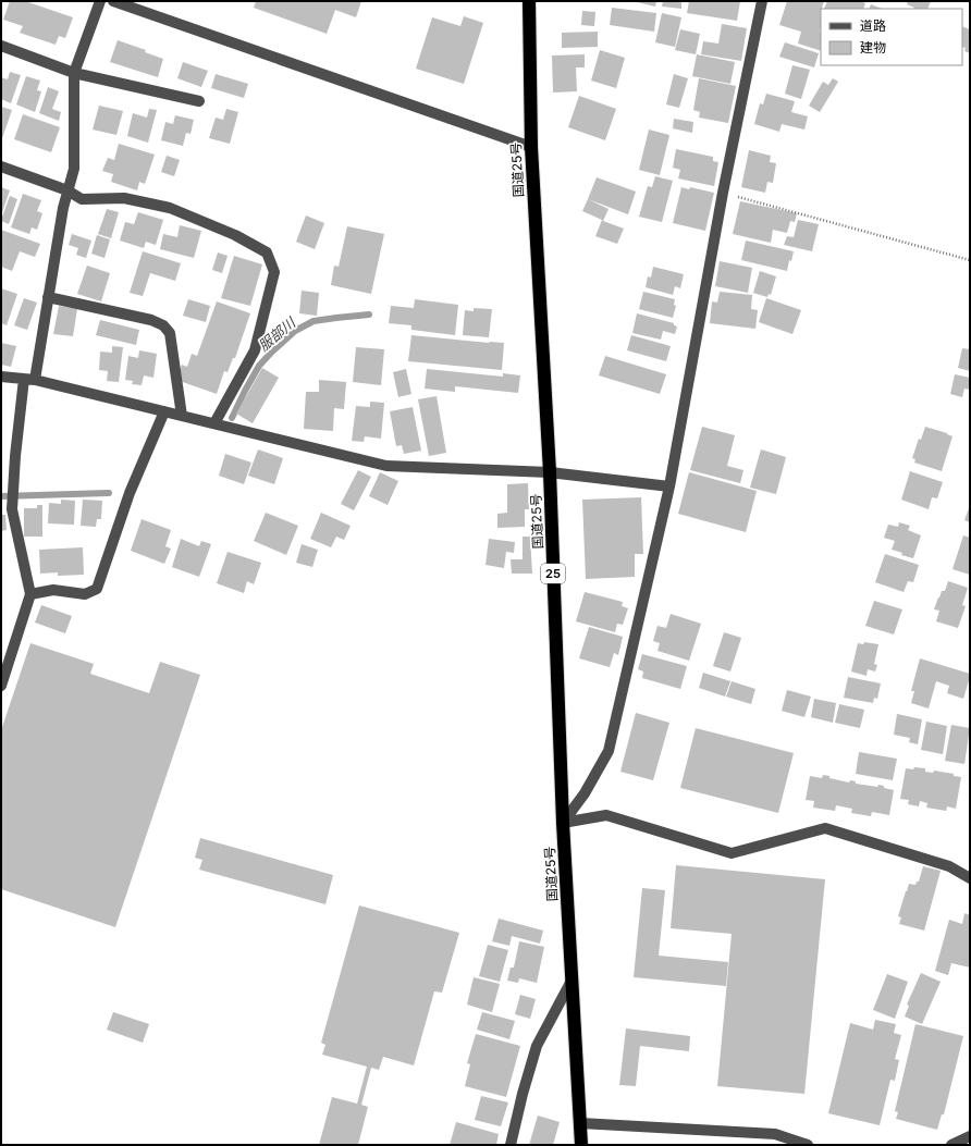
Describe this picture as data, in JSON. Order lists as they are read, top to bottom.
{
  "streets": {
    "highway": ["国道25号", "25"]
  },
  "water": ["服部川"],
  "legend": ["道路", "建物"]
}
